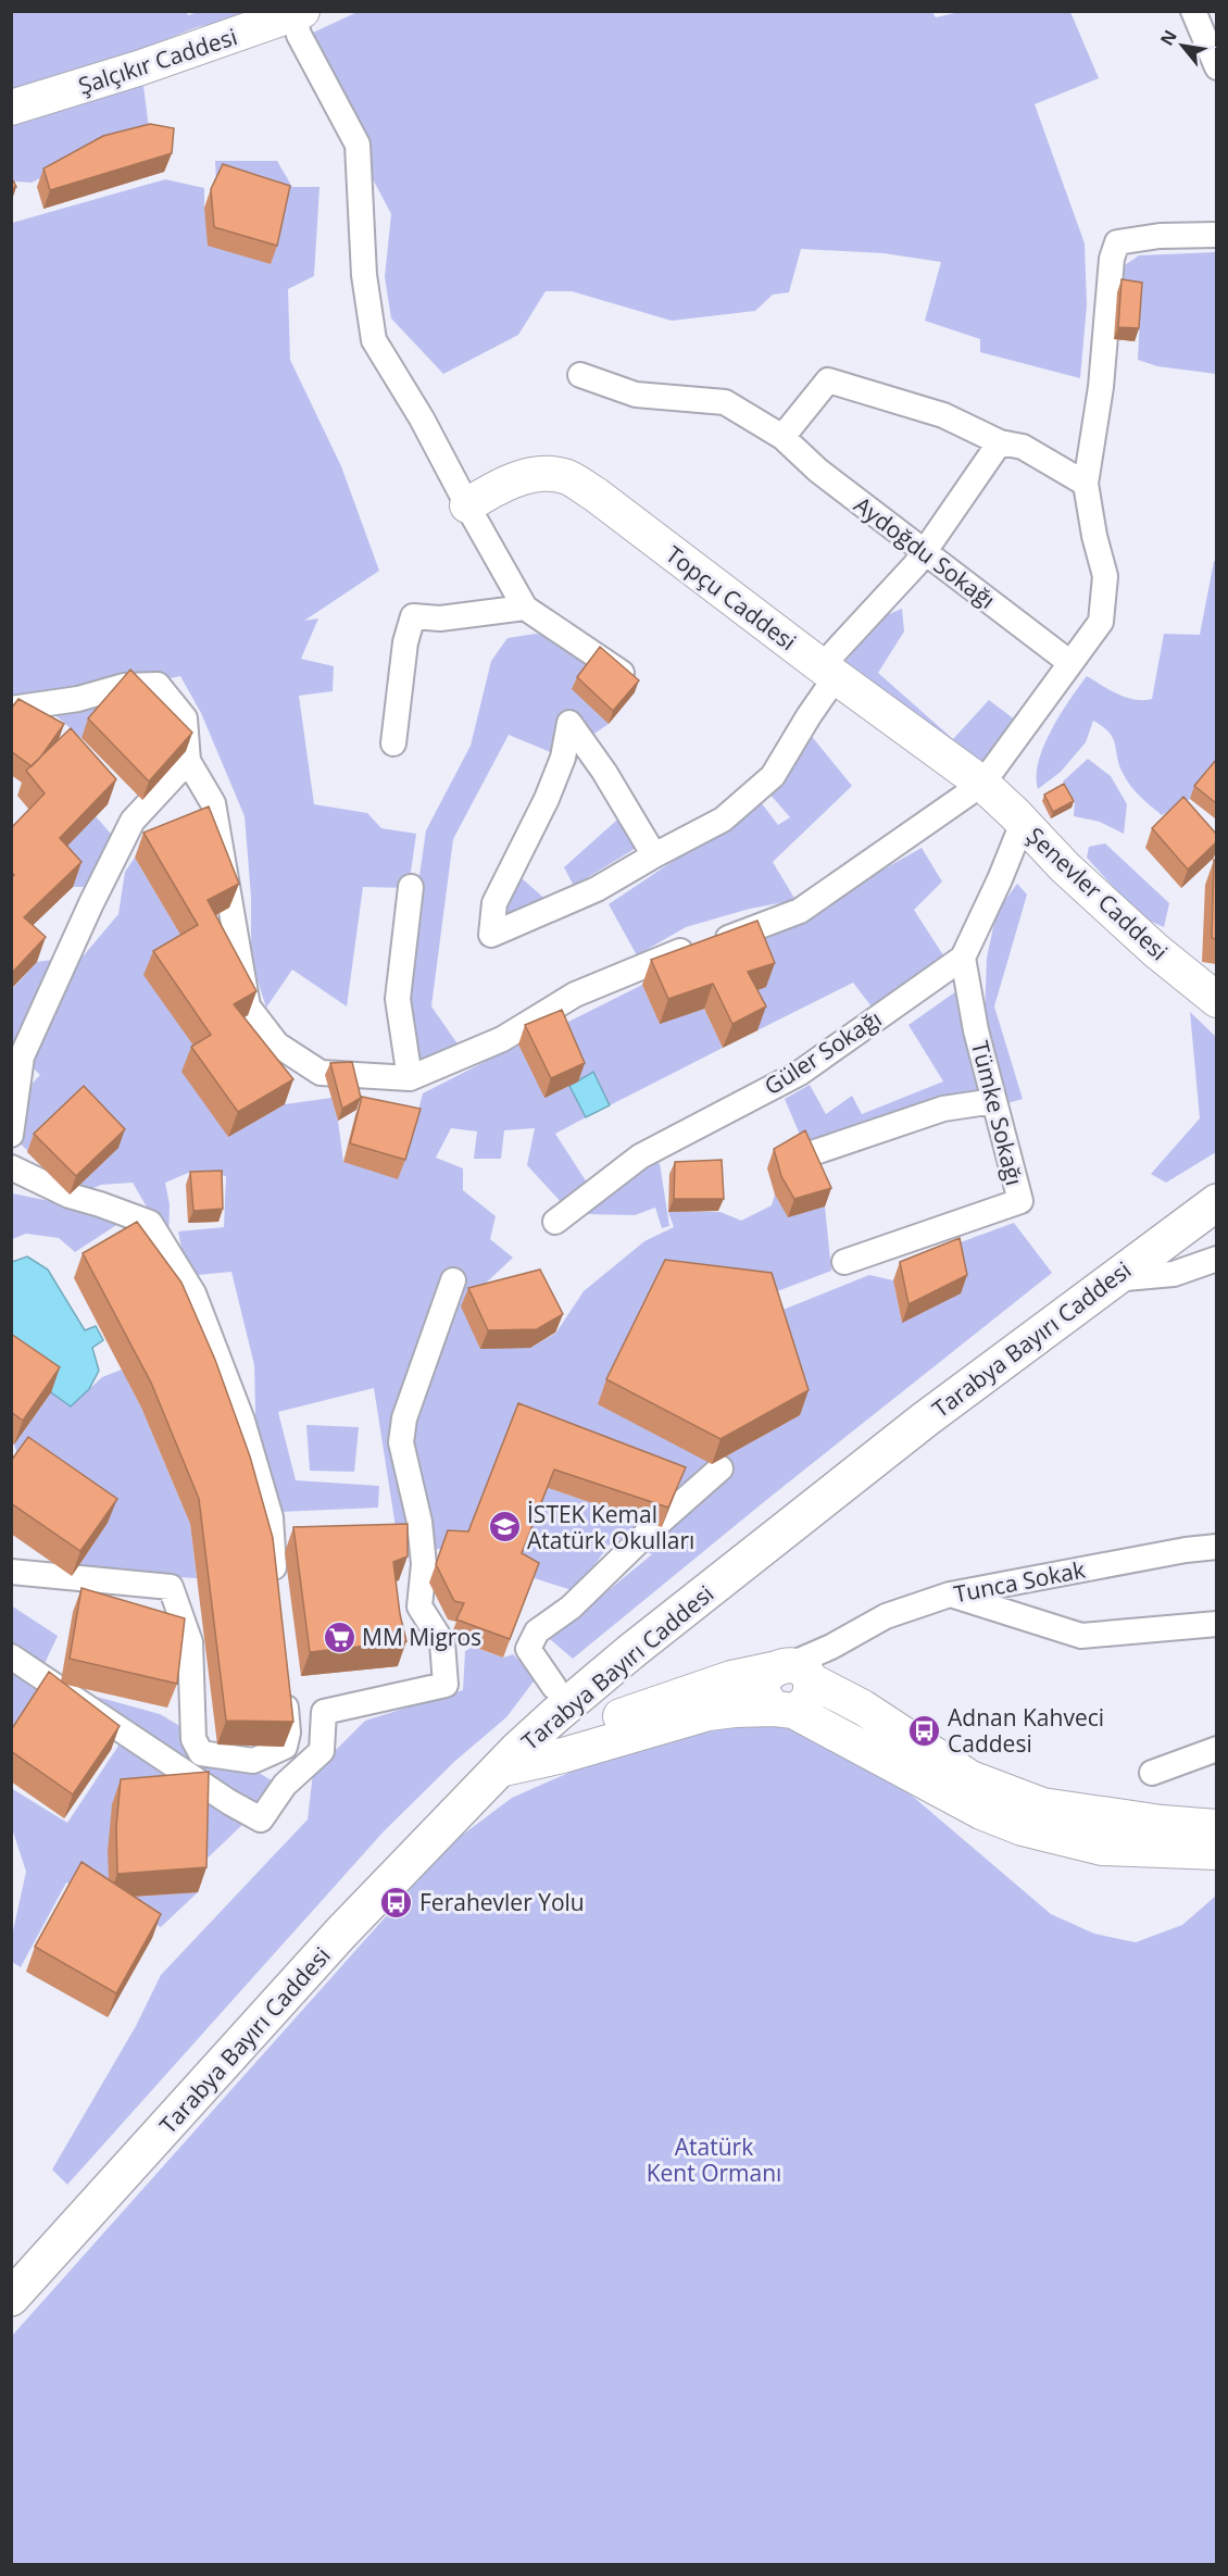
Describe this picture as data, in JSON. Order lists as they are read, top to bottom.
{
  "streets": {
    "main road": [
      "Şalçıkır Caddesi",
      "Topçu Caddesi",
      "Şenevler Caddesi",
      "Tarabya Bayırı Caddesi"
    ],
    "street": [
      "Aydoğdu Sokağı",
      "Güler Sokağı",
      "Tümke Sokağı",
      "Tunca Sokak"
    ]
  },
  "crossings": [
    ["Topçu Caddesi", "Şenevler Caddesi"],
    ["Şenevler Caddesi", "Güler Sokağı"],
    ["Güler Sokağı", "Tümke Sokağı"]
  ],
  "parks": ["Atatürk Kent Ormanı"],
  "places": {
    "school or university": ["İSTEK Kemal Atatürk Okulları"],
    "supermarket": ["MM Migros"],
    "bus stop": ["Adnan Kahveci Caddesi", "Ferahevler Yolu"]
  },
  "north": "top left"
}
